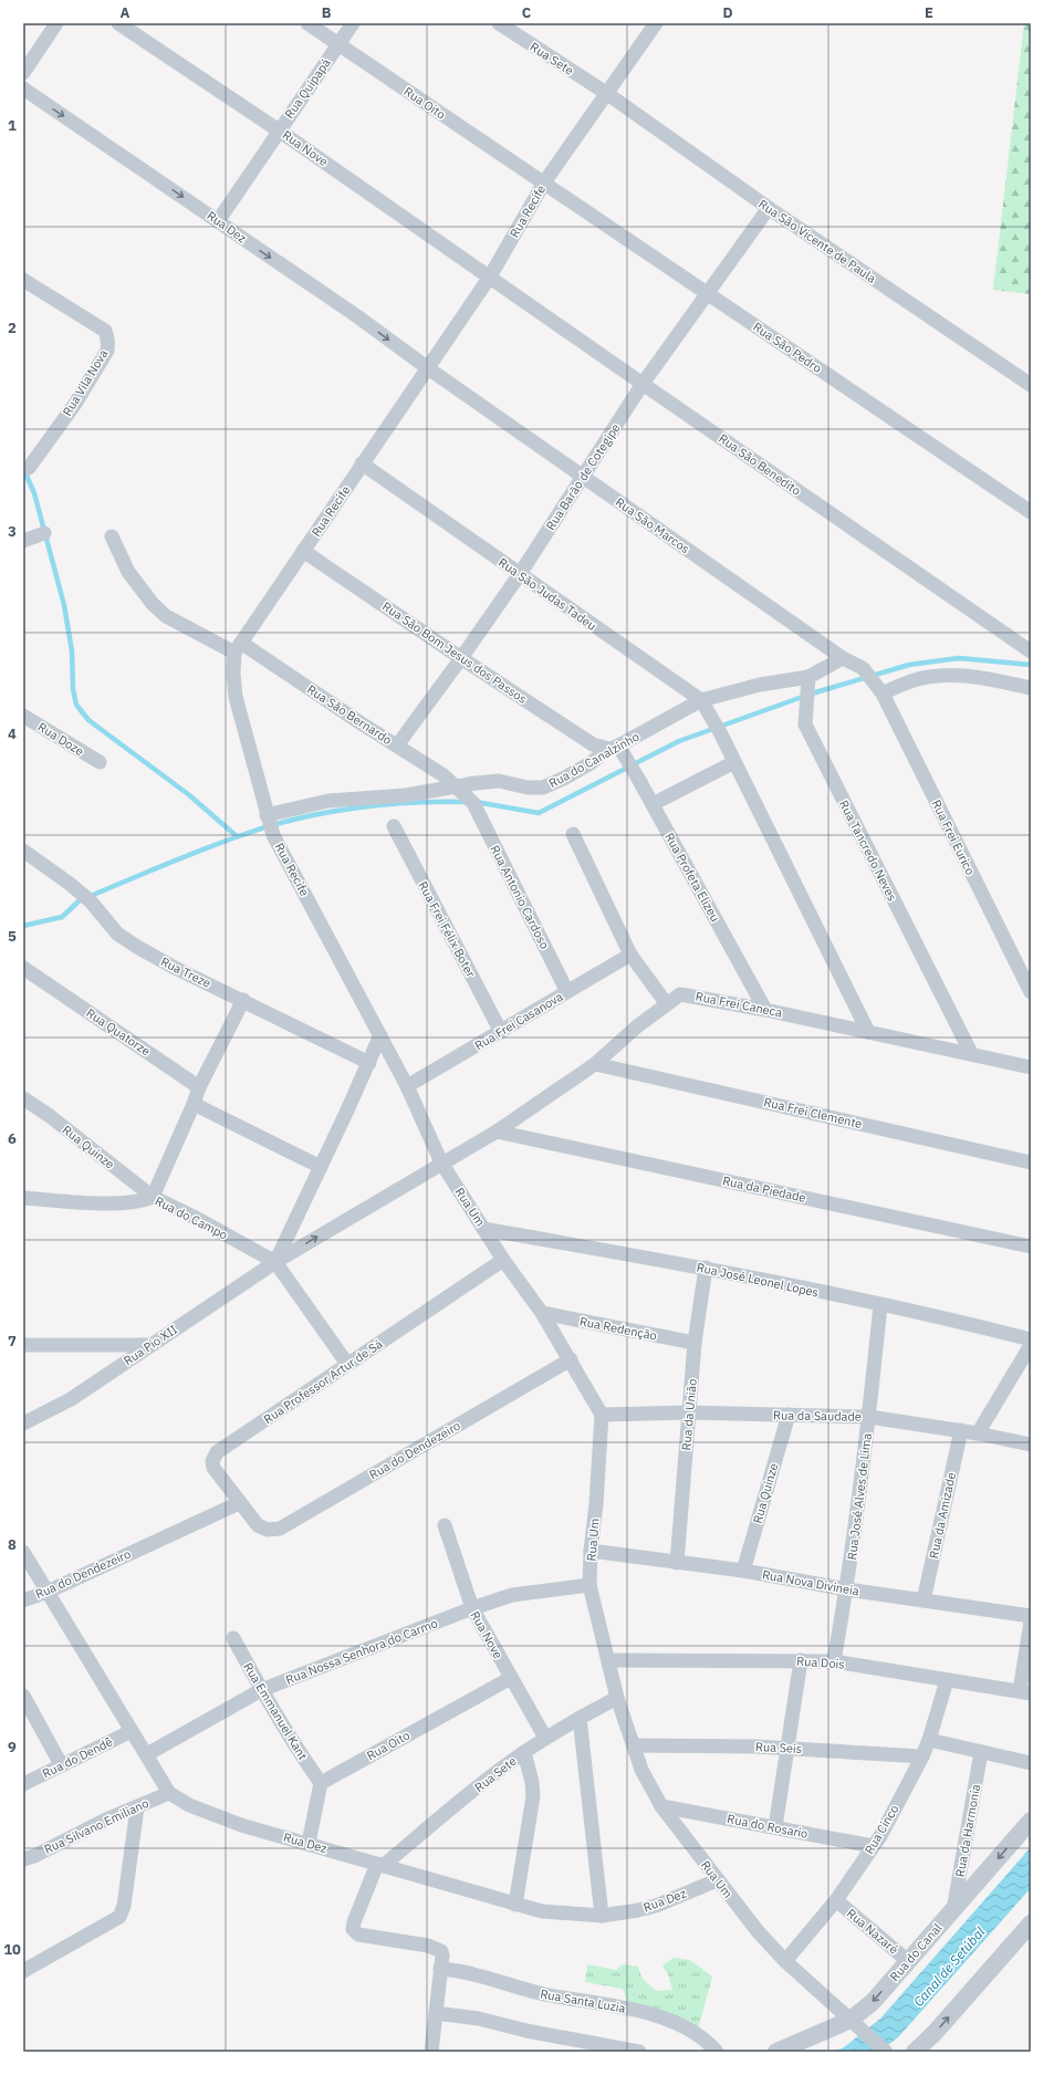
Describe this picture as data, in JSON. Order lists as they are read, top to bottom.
{
  "streets": {
    "street": [
      "Rua Sete",
      "Rua Quipapá",
      "Rua Oito",
      "Rua Nove",
      "Rua Recife",
      "Rua Dez",
      "Rua São Vicente de Paula",
      "Rua São Pedro",
      "Rua Vila Nova",
      "Rua São Benedito",
      "Rua Barão de Cotegipe",
      "Rua São Marcos",
      "Rua São Judas Tadeu",
      "Rua São Bom Jesus dos Passos",
      "Rua São Bernardo",
      "Rua Doze",
      "Rua do Canalzinho",
      "Rua Frei Eurico",
      "Rua Tancredo Neves",
      "Rua Profeta Elizeu",
      "Rua Antonio Cardoso",
      "Rua Frei Félix Boter",
      "Rua Treze",
      "Rua Frei Caneca",
      "Rua Frei Casanova",
      "Rua Quatorze",
      "Rua Frei Clemente",
      "Rua Quinze",
      "Rua da Piedade",
      "Rua Um",
      "Rua do Campo",
      "Rua José Leonel Lopes",
      "Rua Redenção",
      "Rua Pio XII",
      "Rua Professor Artur de Sá",
      "Rua da União",
      "Rua da Saudade",
      "Rua do Dendezeiro",
      "Rua José Alves de Lima",
      "Rua da Amizade",
      "Rua Nova Divineia",
      "Rua Nossa Senhora do Carmo",
      "Rua Dois",
      "Rua Emmanuel Kant",
      "Rua Seis",
      "Rua do Dendê",
      "Rua Silvano Emiliano",
      "Rua do Rosario",
      "Rua Cinco",
      "Rua da Harmonia",
      "Rua Nazaré",
      "Rua do Canal",
      "Rua Santa Luzia"
    ]
  },
  "crossings": [
    ["Rua Sete", "Rua Nove"],
    ["Rua Sete", "Rua Recife"],
    ["Rua Sete", "Rua Dez"],
    ["Rua Sete", "Rua São Vicente de Paula"],
    ["Rua Sete", "Rua Um"],
    ["Rua Quipapá", "Rua Oito"],
    ["Rua Quipapá", "Rua Nove"],
    ["Rua Quipapá", "Rua Dez"],
    ["Rua Oito", "Rua Nove"],
    ["Rua Oito", "Rua Recife"],
    ["Rua Oito", "Rua São Pedro"],
    ["Rua Oito", "Rua Emmanuel Kant"],
    ["Rua Nove", "Rua Recife"],
    ["Rua Nove", "Rua São Benedito"],
    ["Rua Nove", "Rua Nossa Senhora do Carmo"],
    ["Rua Recife", "Rua Dez"],
    ["Rua Recife", "Rua São Vicente de Paula"],
    ["Rua Recife", "Rua São Pedro"],
    ["Rua Recife", "Rua São Benedito"],
    ["Rua Recife", "Rua São Marcos"],
    ["Rua Recife", "Rua São Judas Tadeu"],
    ["Rua Recife", "Rua São Bom Jesus dos Passos"],
    ["Rua Recife", "Rua São Bernardo"],
    ["Rua Recife", "Rua do Canalzinho"],
    ["Rua Recife", "Rua Um"],
    ["Rua Dez", "Rua São Marcos"],
    ["Rua Dez", "Rua Um"],
    ["Rua Dez", "Rua do Dendezeiro"],
    ["Rua Dez", "Rua Nossa Senhora do Carmo"],
    ["Rua Dez", "Rua do Dendê"],
    ["Rua Dez", "Rua Silvano Emiliano"],
    ["Rua São Vicente de Paula", "Rua Barão de Cotegipe"],
    ["Rua São Pedro", "Rua Barão de Cotegipe"],
    ["Rua São Benedito", "Rua Barão de Cotegipe"],
    ["Rua Barão de Cotegipe", "Rua São Marcos"],
    ["Rua Barão de Cotegipe", "Rua São Judas Tadeu"],
    ["Rua Barão de Cotegipe", "Rua São Bom Jesus dos Passos"],
    ["Rua Barão de Cotegipe", "Rua São Bernardo"],
    ["Rua São Marcos", "Rua Frei Eurico"],
    ["Rua São Judas Tadeu", "Rua do Canalzinho"],
    ["Rua São Judas Tadeu", "Rua Frei Caneca"],
    ["Rua São Bom Jesus dos Passos", "Rua do Canalzinho"],
    ["Rua São Bom Jesus dos Passos", "Rua Profeta Elizeu"],
    ["Rua São Bernardo", "Rua do Canalzinho"],
    ["Rua São Bernardo", "Rua Antonio Cardoso"],
    ["Rua do Canalzinho", "Rua Tancredo Neves"],
    ["Rua do Canalzinho", "Rua Profeta Elizeu"],
    ["Rua Tancredo Neves", "Rua Frei Caneca"],
    ["Rua Profeta Elizeu", "Rua Frei Caneca"],
    ["Rua Antonio Cardoso", "Rua Frei Casanova"],
    ["Rua Frei Félix Boter", "Rua Frei Casanova"],
    ["Rua Frei Caneca", "Rua Frei Clemente"],
    ["Rua Frei Caneca", "Rua da Piedade"],
    ["Rua Frei Caneca", "Rua Um"],
    ["Rua Frei Caneca", "Rua Pio XII"],
    ["Rua Frei Casanova", "Rua Um"],
    ["Rua Quinze", "Rua do Campo"],
    ["Rua Quinze", "Rua da Saudade"],
    ["Rua Quinze", "Rua Nova Divineia"],
    ["Rua Um", "Rua José Leonel Lopes"],
    ["Rua Um", "Rua Redenção"],
    ["Rua Um", "Rua Pio XII"],
    ["Rua Um", "Rua Professor Artur de Sá"],
    ["Rua Um", "Rua da Saudade"],
    ["Rua Um", "Rua do Dendezeiro"],
    ["Rua Um", "Rua Nova Divineia"],
    ["Rua Um", "Rua Nossa Senhora do Carmo"],
    ["Rua Um", "Rua Dois"],
    ["Rua Um", "Rua Seis"],
    ["Rua Um", "Rua do Rosario"],
    ["Rua Um", "Rua Cinco"],
    ["Rua Um", "Rua do Canal"],
    ["Rua do Campo", "Rua Pio XII"],
    ["Rua José Leonel Lopes", "Rua da União"],
    ["Rua José Leonel Lopes", "Rua José Alves de Lima"],
    ["Rua Redenção", "Rua da União"],
    ["Rua Professor Artur de Sá", "Rua do Dendezeiro"],
    ["Rua da União", "Rua da Saudade"],
    ["Rua da União", "Rua Nova Divineia"],
    ["Rua da Saudade", "Rua José Alves de Lima"],
    ["Rua da Saudade", "Rua da Amizade"],
    ["Rua José Alves de Lima", "Rua Nova Divineia"],
    ["Rua José Alves de Lima", "Rua Dois"],
    ["Rua da Amizade", "Rua Nova Divineia"],
    ["Rua Nossa Senhora do Carmo", "Rua Emmanuel Kant"],
    ["Rua Dois", "Rua Cinco"],
    ["Rua Seis", "Rua Cinco"],
    ["Rua do Rosario", "Rua Cinco"],
    ["Rua Cinco", "Rua Nazaré"],
    ["Rua da Harmonia", "Rua do Canal"],
    ["Rua Nazaré", "Rua do Canal"]
  ],
  "one_way": ["Rua Dez", "Rua Pio XII"],
  "water": ["Canal de Setúbal"],
  "grid": {
    "columns": [
      "A",
      "B",
      "C",
      "D",
      "E"
    ],
    "rows": [
      "1",
      "2",
      "3",
      "4",
      "5",
      "6",
      "7",
      "8",
      "9",
      "10"
    ]
  }
}
